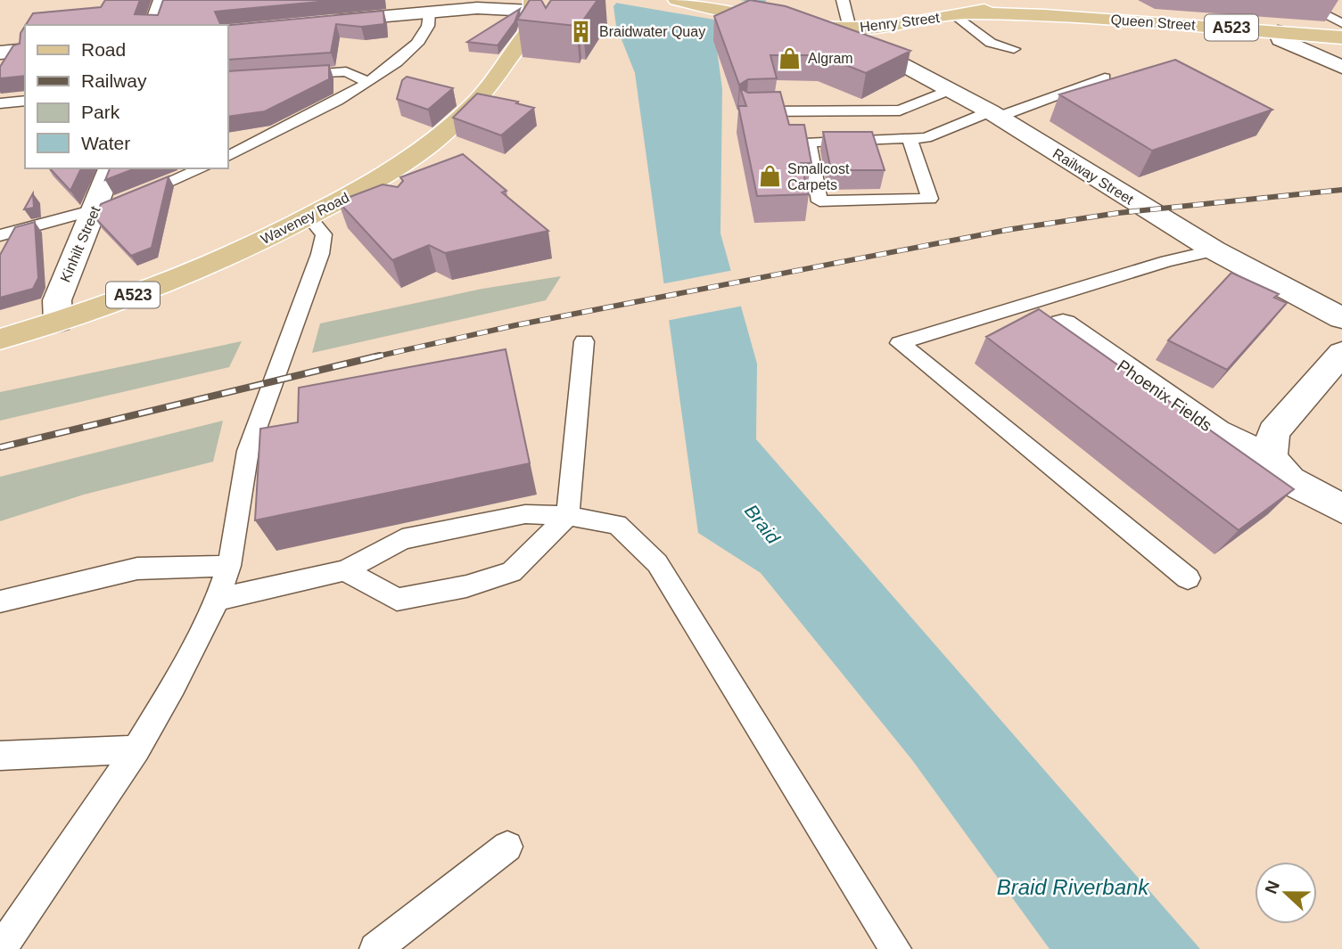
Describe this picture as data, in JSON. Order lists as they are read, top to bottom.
{
  "streets": {
    "main road": [
      "Henry Street",
      "Queen Street",
      "A523",
      "Waveney Road"
    ],
    "street": ["Railway Street", "Kinhilt Street", "Phoenix Fields"]
  },
  "crossings": [
    ["Henry Street", "Queen Street"],
    ["Henry Street", "Railway Street"],
    ["Waveney Road", "Kinhilt Street"]
  ],
  "water": ["Braid", "Braid Riverbank"],
  "places": {
    "building": ["Braidwater Quay"],
    "shop": ["Algram", "Smallcost Carpets"]
  },
  "legend": [
    "Road",
    "Railway",
    "Park",
    "Water"
  ],
  "north": "left"
}
